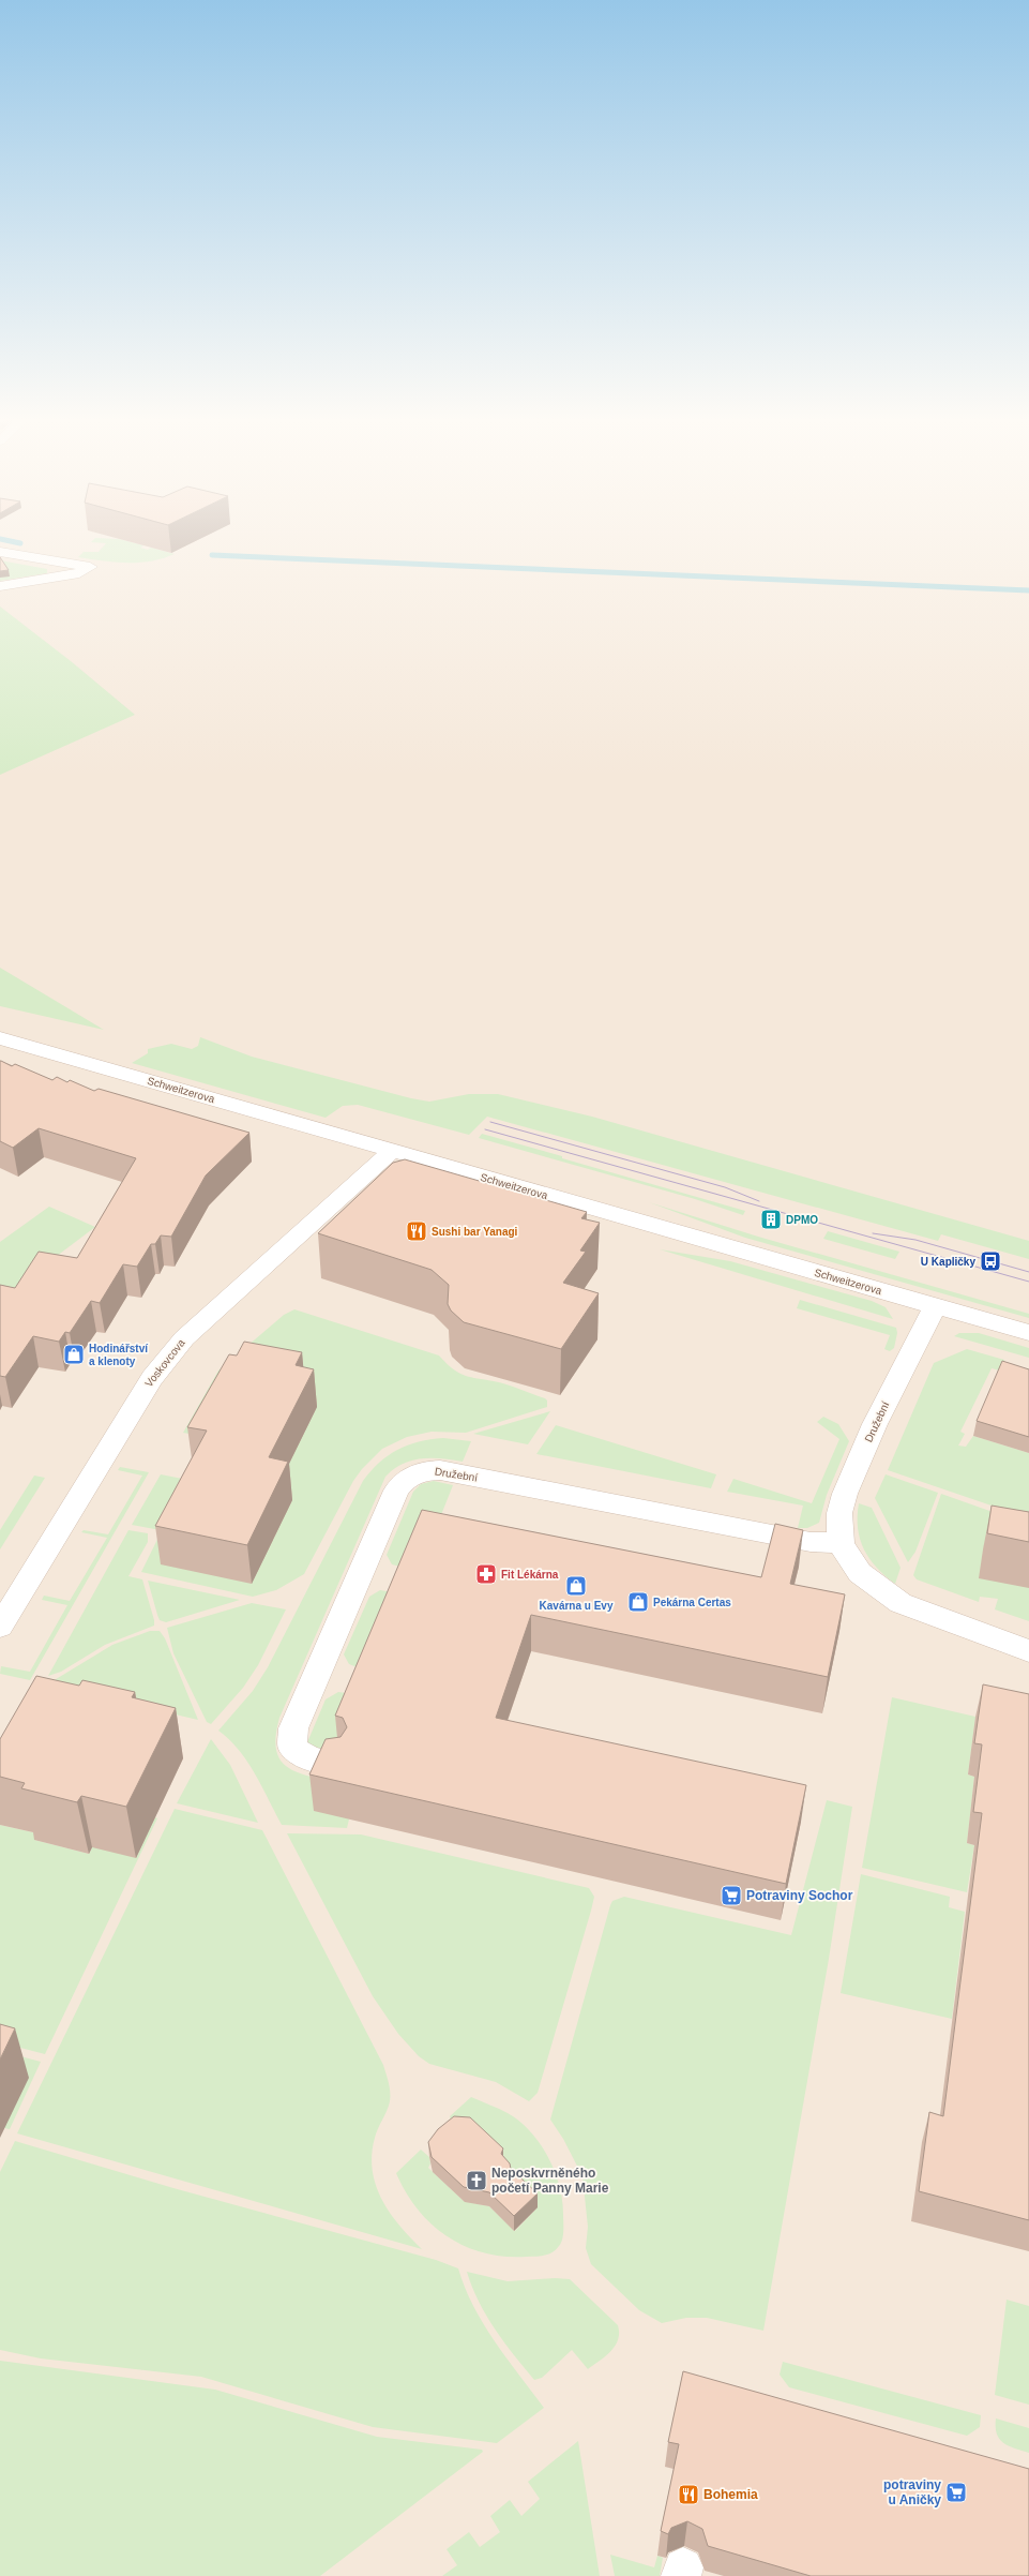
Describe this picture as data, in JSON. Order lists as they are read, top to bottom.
{
  "streets": {
    "street": ["Schweitzerova", "Voskovcova", "Družební"]
  },
  "crossings": [
    ["Schweitzerova", "Voskovcova"],
    ["Schweitzerova", "Družební"]
  ],
  "places": {
    "building": ["DPMO"],
    "restaurant": ["Sushi bar Yanagi", "Bohemia"],
    "bus stop": ["U Kapličky"],
    "shop": ["Hodinářství a klenoty", "Kavárna u Evy", "Pekárna Certas"],
    "pharmacy": ["Fit Lékárna"],
    "supermarket": ["Potraviny Sochor", "potraviny u Aničky"],
    "church": ["Neposkvrněného početí Panny Marie"]
  }
}
